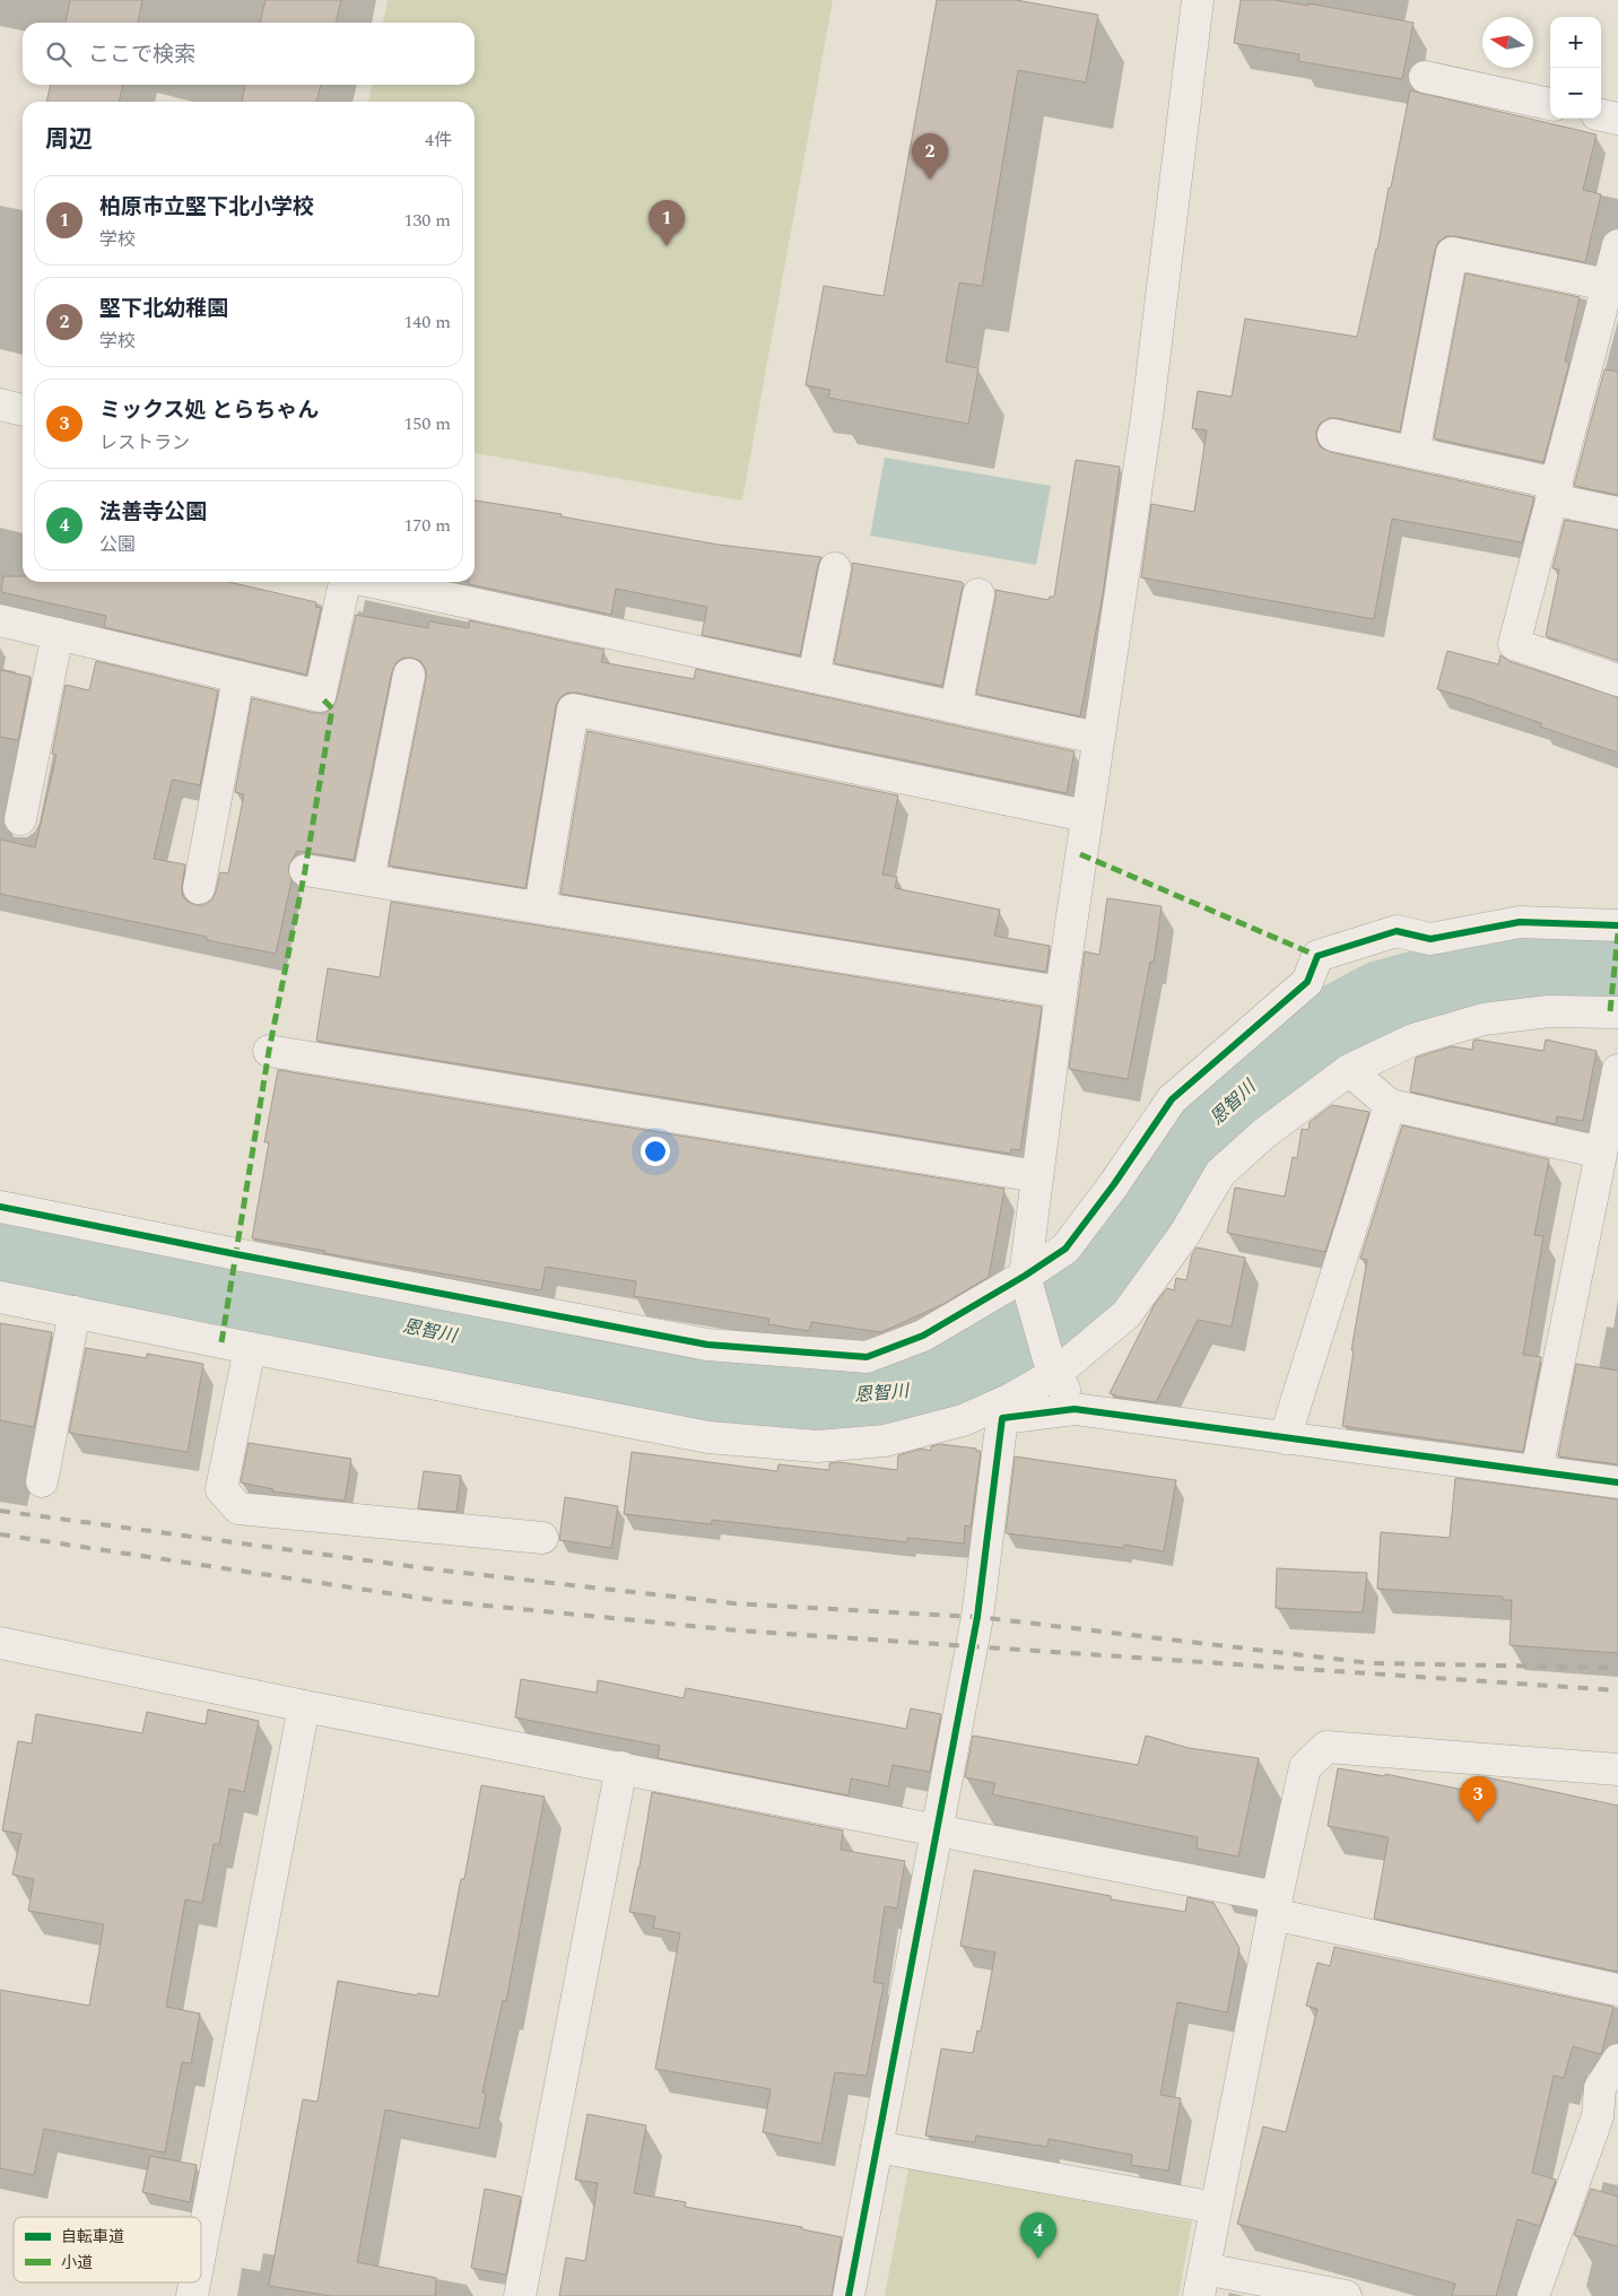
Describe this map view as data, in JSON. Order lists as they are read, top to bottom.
{
  "water": ["恩智川"],
  "legend": ["自転車道", "小道"],
  "north": "left",
  "page": {
    "map_buttons": ["+", "−"],
    "search": "ここで検索",
    "heading": ["周辺", "4件"],
    "pins": [
      "2",
      "1",
      "3",
      "4"
    ],
    "list": [
      {
        "mark": "1",
        "name": "柏原市立堅下北小学校",
        "note": "学校",
        "value": "130 m"
      },
      {
        "mark": "2",
        "name": "堅下北幼稚園",
        "note": "学校",
        "value": "140 m"
      },
      {
        "mark": "3",
        "name": "ミックス処 とらちゃん",
        "note": "レストラン",
        "value": "150 m"
      },
      {
        "mark": "4",
        "name": "法善寺公園",
        "note": "公園",
        "value": "170 m"
      }
    ]
  }
}
